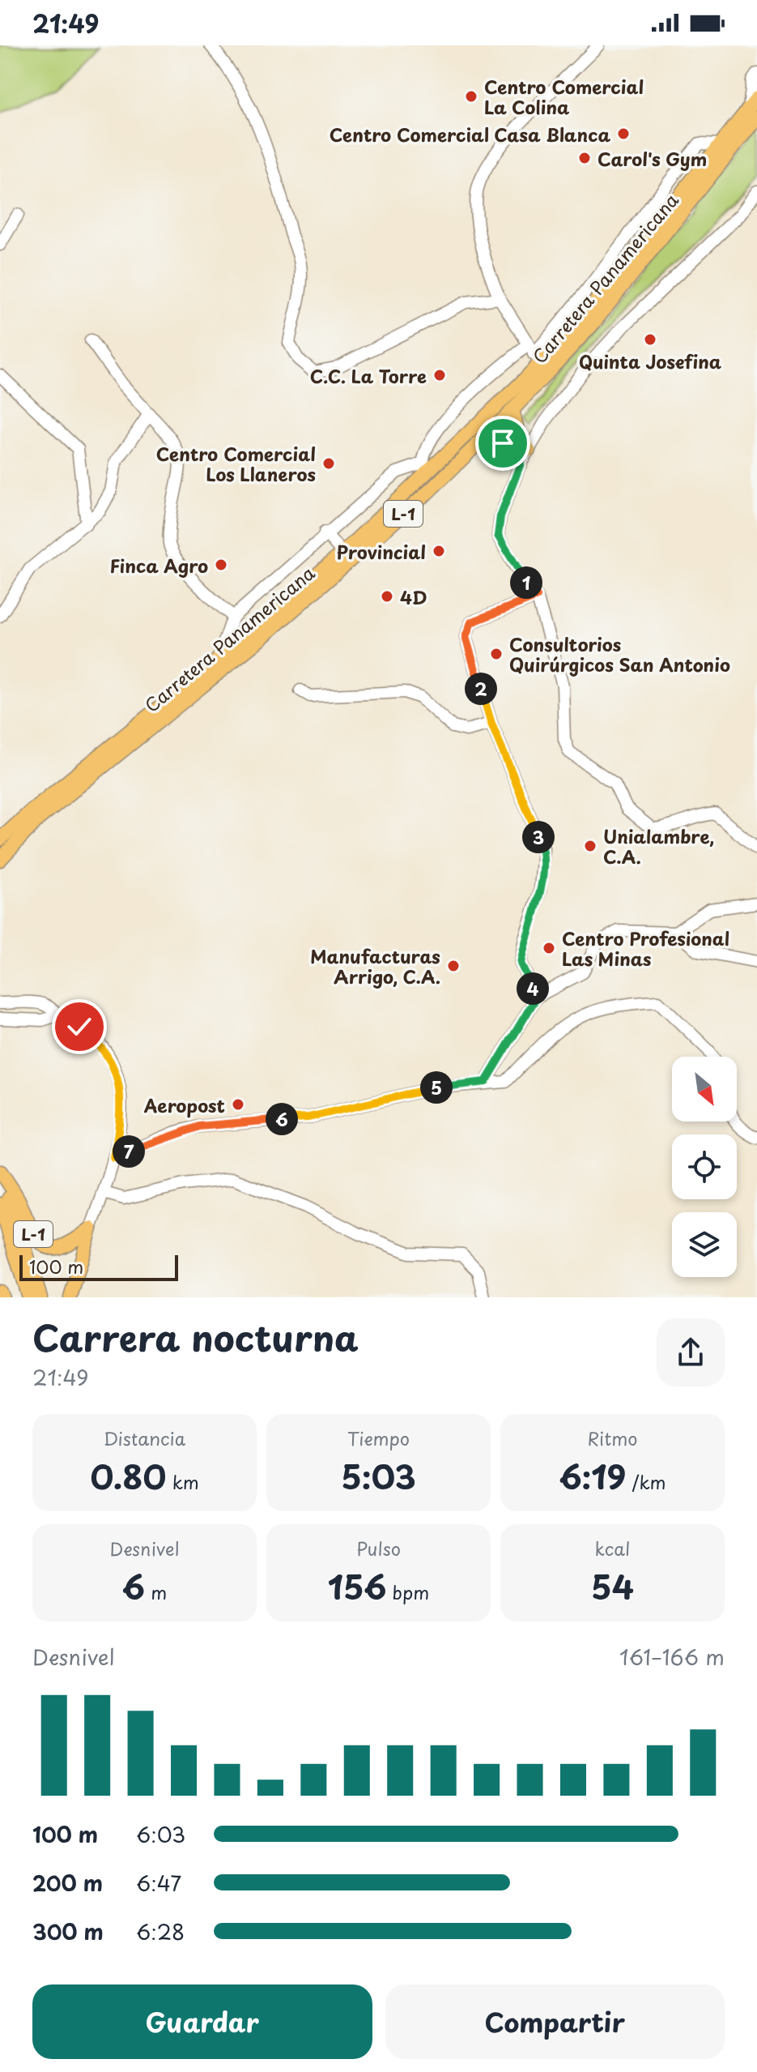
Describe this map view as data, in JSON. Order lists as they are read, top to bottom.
{
  "streets": {
    "main road": ["Carretera Panamericana", "L-1"]
  },
  "places": [
    "Centro Comercial La Colina",
    "Centro Comercial Casa Blanca",
    "Carol's Gym",
    "Quinta Josefina",
    "C.C. La Torre",
    "Centro Comercial Los Llaneros",
    "Provincial",
    "Finca Agro",
    "4D",
    "Consultorios Quirúrgicos San Antonio",
    "Unialambre, C.A.",
    "Centro Profesional Las Minas",
    "Manufacturas Arrigo, C.A.",
    "Aeropost"
  ],
  "scale_bar": "100 m",
  "north": "bottom right",
  "page": {
    "status": "21:49",
    "pins": [
      "1",
      "2",
      "3",
      "4",
      "5",
      "6",
      "7"
    ],
    "scale": "100 m",
    "heading": ["Carrera nocturna", "21:49"],
    "stats": [
      ["Distancia", "0.80 km"],
      ["Tiempo", "5:03"],
      ["Ritmo", "6:19 /km"],
      ["Desnivel", "6 m"],
      ["Pulso", "156 bpm"],
      ["kcal", "54"]
    ],
    "chart": ["Desnivel", "161–166 m"],
    "list": [
      {
        "name": "100 m",
        "note": "6:03"
      },
      {
        "name": "200 m",
        "note": "6:47"
      },
      {
        "name": "300 m",
        "note": "6:28"
      }
    ],
    "buttons": ["Guardar", "Compartir"]
  }
}
